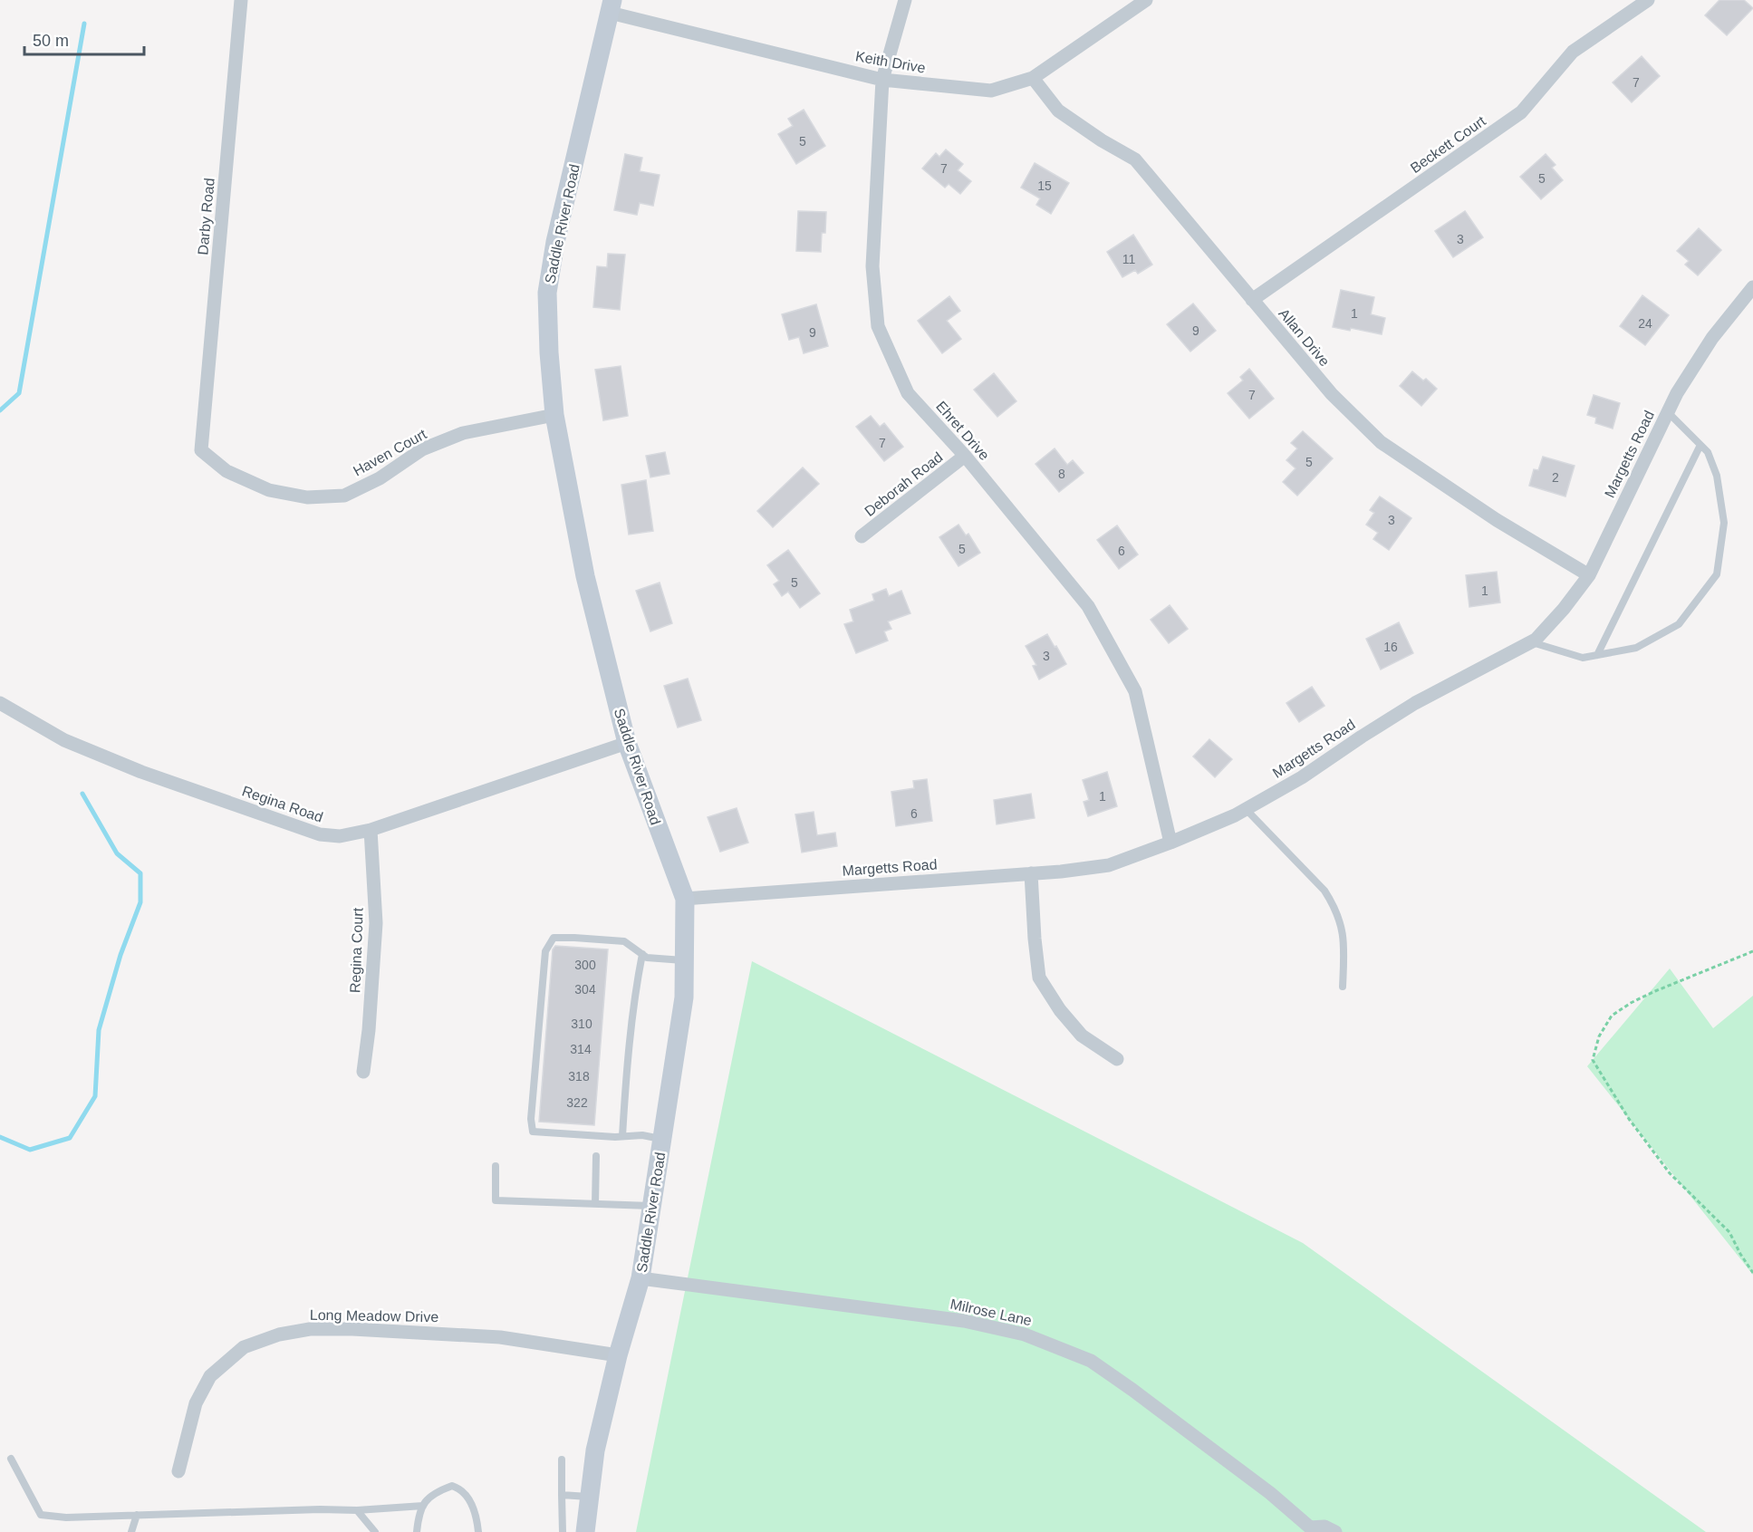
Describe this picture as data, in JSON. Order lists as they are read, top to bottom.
{
  "streets": {
    "main road": ["Saddle River Road"],
    "street": [
      "Keith Drive",
      "Beckett Court",
      "Darby Road",
      "Allan Drive",
      "Ehret Drive",
      "Haven Court",
      "Margetts Road",
      "Deborah Road",
      "Regina Road",
      "Regina Court",
      "Milrose Lane",
      "Long Meadow Drive"
    ]
  },
  "crossings": [
    ["Keith Drive", "Saddle River Road"],
    ["Keith Drive", "Allan Drive"],
    ["Keith Drive", "Ehret Drive"],
    ["Beckett Court", "Allan Drive"],
    ["Darby Road", "Haven Court"],
    ["Saddle River Road", "Haven Court"],
    ["Saddle River Road", "Margetts Road"],
    ["Saddle River Road", "Regina Road"],
    ["Saddle River Road", "Milrose Lane"],
    ["Saddle River Road", "Long Meadow Drive"],
    ["Allan Drive", "Margetts Road"],
    ["Ehret Drive", "Margetts Road"],
    ["Ehret Drive", "Deborah Road"],
    ["Regina Road", "Regina Court"]
  ],
  "house_numbers": [
    "7",
    "5",
    "7",
    "5",
    "15",
    "3",
    "11",
    "1",
    "24",
    "9",
    "9",
    "7",
    "7",
    "5",
    "8",
    "2",
    "3",
    "5",
    "6",
    "5",
    "1",
    "16",
    "3",
    "1",
    "6",
    "300",
    "304",
    "310",
    "314",
    "318",
    "322"
  ],
  "scale_bar": "50 m"
}
